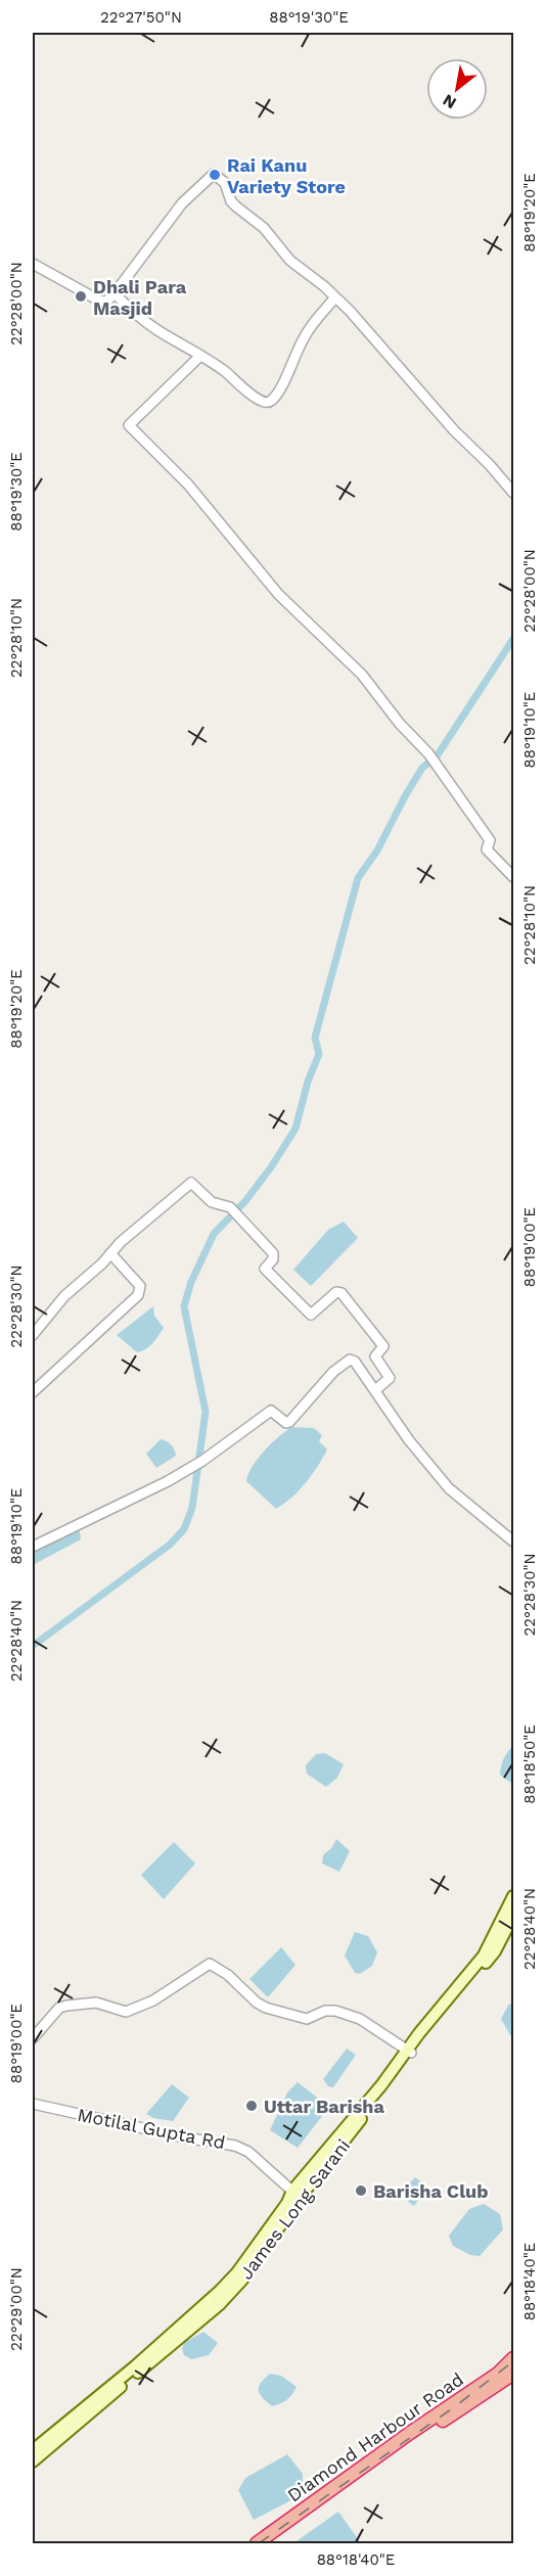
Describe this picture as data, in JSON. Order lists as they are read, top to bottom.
{
  "streets": {
    "highway": ["Diamond Harbour Road"],
    "main road": ["James Long Sarani"],
    "street": ["Motilal Gupta Rd"]
  },
  "crossings": [
    ["Motilal Gupta Rd", "James Long Sarani"]
  ],
  "places": [
    "Rai Kanu Variety Store",
    "Dhali Para Masjid",
    "Uttar Barisha",
    "Barisha Club"
  ],
  "north": "bottom left",
  "coordinates": [
    "22°27'50\"N",
    "88°19'30\"E",
    "88°19'20\"E",
    "22°28'00\"N",
    "22°28'10\"N",
    "88°19'10\"E",
    "88°19'00\"E",
    "22°28'30\"N",
    "22°28'40\"N",
    "88°18'50\"E",
    "88°18'40\"E",
    "22°29'00\"N"
  ]
}
